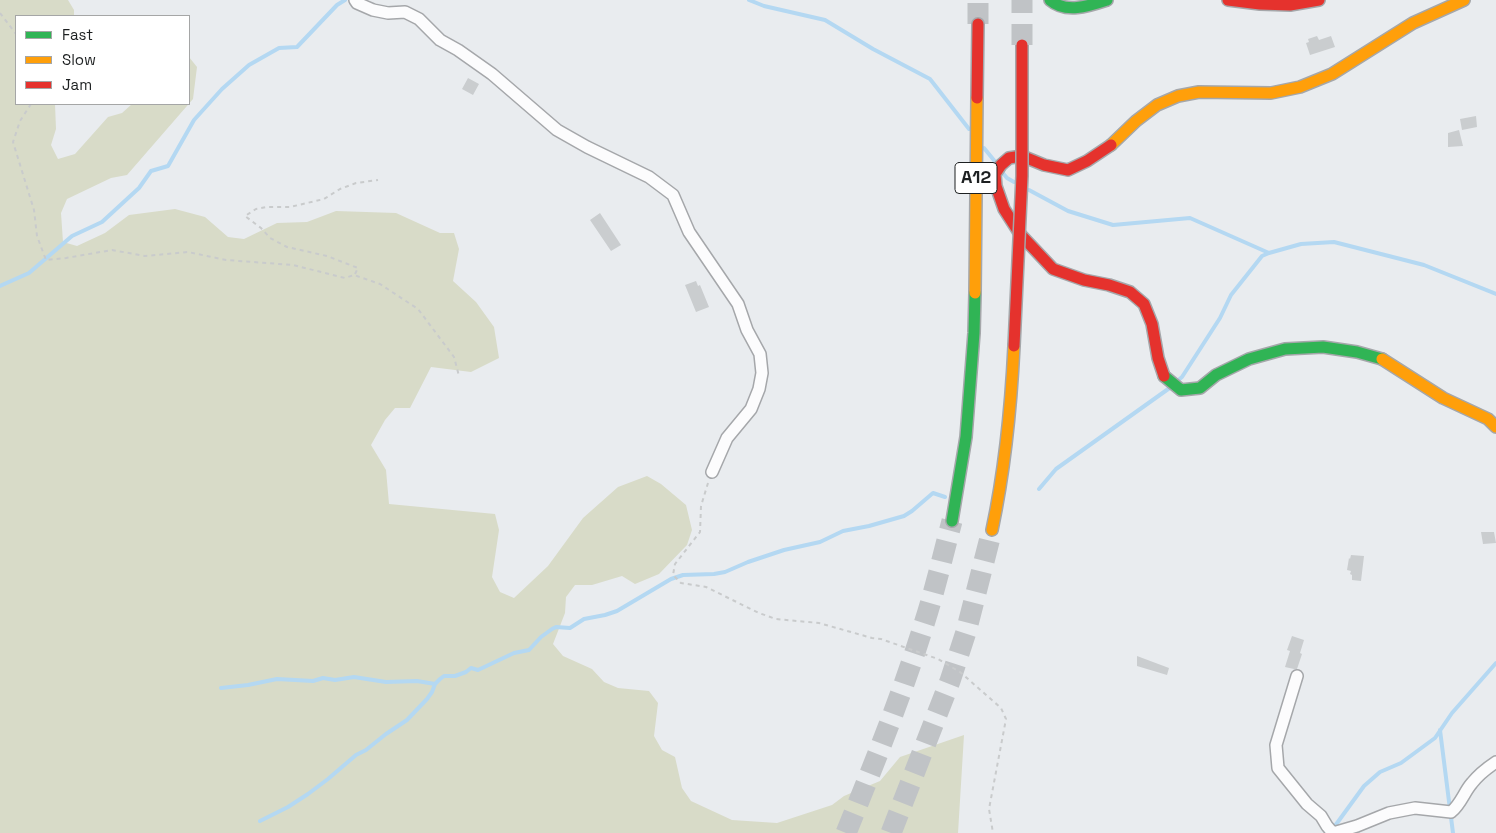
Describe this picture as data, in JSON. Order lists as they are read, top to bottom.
{
  "streets": {
    "main road": ["A12"]
  },
  "legend": ["Fast", "Slow", "Jam"]
}
